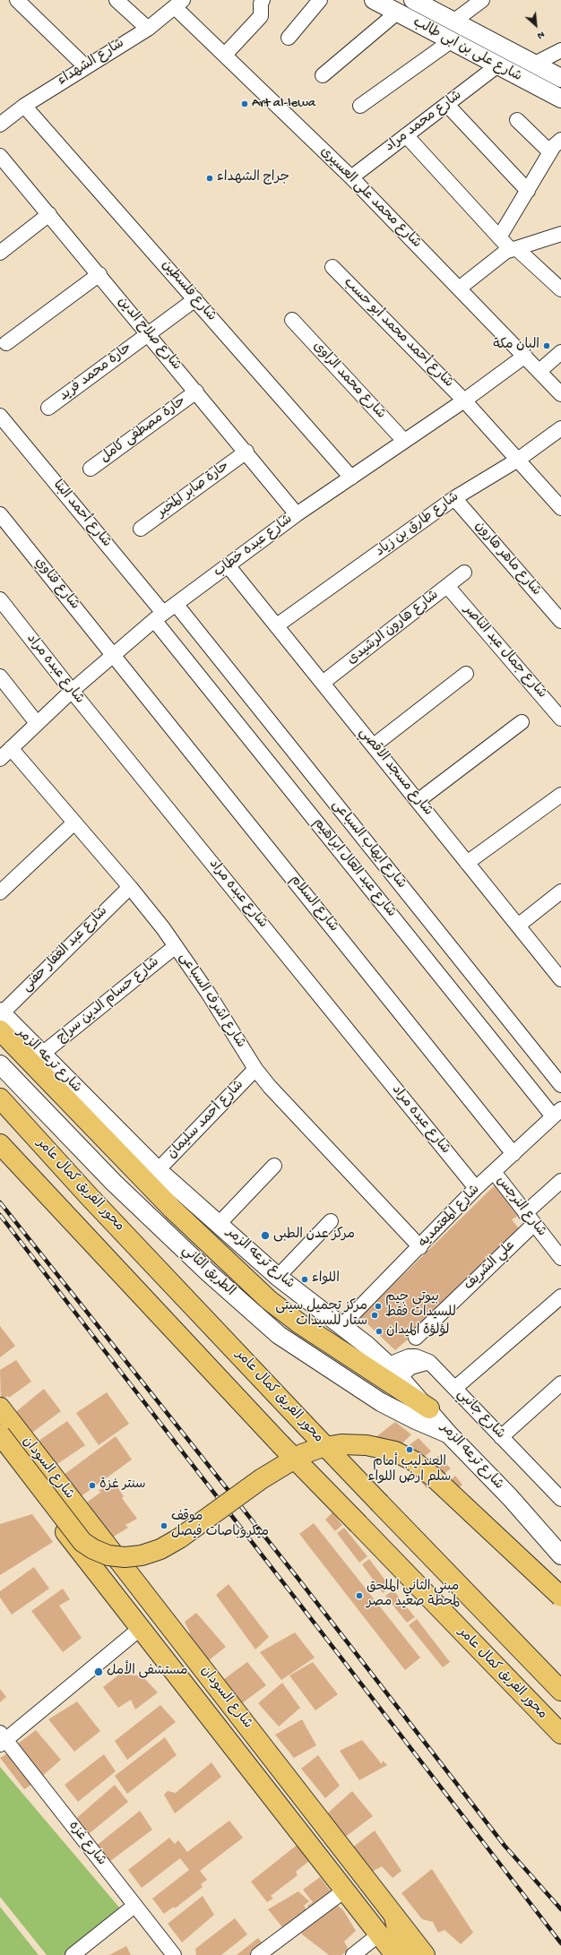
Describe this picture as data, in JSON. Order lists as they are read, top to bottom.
{
  "streets": {
    "main road": ["محور الفريق كمال عامر", "شارع السودان"],
    "street": [
      "شارع على بن ابى طالب",
      "شارع الشهداء",
      "شارع محمد مراد",
      "شارع محمد على العسيرى",
      "شارع فلسطين",
      "شارع أحمد محمد أبو حسب",
      "شارع صلاح الدين",
      "حارة محمد فريد",
      "شارع محمد الراوى",
      "حارة مصطفى كامل",
      "حارة صابر المخبر",
      "شارع أحمد البنا",
      "شارع طارق بن زياد",
      "شارع عبده خطاب",
      "شارع ماهر هارون",
      "شارع قناوي",
      "شارع هارون الرشيدى",
      "شارع جمال عبد الناصر",
      "شارع عبده مراد",
      "شارع مسجد الاقصي",
      "شارع ايهاب السباعى",
      "شارع عبد العال ابراهيم",
      "شارع السلام",
      "شارع عبد الغفار حفنى",
      "شارع حسام الدين سراج",
      "شارع اشرف السباعى",
      "شارع ترعه الزمر",
      "شارع أحمد سليمان",
      "شارع النرجس",
      "شارع المعتمديه",
      "علي الشريف",
      "الطريق الثاني",
      "شارع جانبي",
      "شارع غزه"
    ]
  },
  "crossings": [
    ["شارع على بن ابى طالب", "شارع محمد مراد"],
    ["شارع الشهداء", "شارع محمد على العسيرى"],
    ["شارع الشهداء", "شارع فلسطين"],
    ["شارع محمد مراد", "شارع محمد على العسيرى"],
    ["شارع محمد على العسيرى", "شارع عبده خطاب"],
    ["شارع فلسطين", "حارة محمد فريد"],
    ["شارع فلسطين", "شارع عبده خطاب"],
    ["شارع أحمد محمد أبو حسب", "شارع طارق بن زياد"],
    ["شارع أحمد محمد أبو حسب", "شارع عبده خطاب"],
    ["شارع صلاح الدين", "حارة محمد فريد"],
    ["شارع صلاح الدين", "حارة مصطفى كامل"],
    ["شارع صلاح الدين", "حارة صابر المخبر"],
    ["شارع صلاح الدين", "شارع عبده خطاب"],
    ["شارع محمد الراوى", "شارع عبده خطاب"],
    ["شارع أحمد البنا", "شارع عبده خطاب"],
    ["شارع أحمد البنا", "شارع عبد العال ابراهيم"],
    ["شارع طارق بن زياد", "شارع ماهر هارون"],
    ["شارع طارق بن زياد", "شارع مسجد الاقصي"],
    ["شارع عبده خطاب", "شارع قناوي"],
    ["شارع عبده خطاب", "شارع عبده مراد"],
    ["شارع عبده خطاب", "شارع مسجد الاقصي"],
    ["شارع عبده خطاب", "شارع ايهاب السباعى"],
    ["شارع عبده خطاب", "شارع عبد العال ابراهيم"],
    ["شارع عبده خطاب", "شارع السلام"],
    ["شارع عبده خطاب", "شارع اشرف السباعى"],
    ["شارع قناوي", "شارع السلام"],
    ["شارع هارون الرشيدى", "شارع جمال عبد الناصر"],
    ["شارع هارون الرشيدى", "شارع مسجد الاقصي"],
    ["شارع عبده مراد", "شارع المعتمديه"],
    ["شارع عبد العال ابراهيم", "شارع المعتمديه"],
    ["شارع السلام", "شارع المعتمديه"],
    ["شارع عبد الغفار حفنى", "شارع اشرف السباعى"],
    ["شارع عبد الغفار حفنى", "شارع ترعه الزمر"],
    ["شارع حسام الدين سراج", "شارع اشرف السباعى"],
    ["شارع حسام الدين سراج", "شارع ترعه الزمر"],
    ["شارع اشرف السباعى", "شارع أحمد سليمان"],
    ["شارع اشرف السباعى", "شارع المعتمديه"],
    ["شارع ترعه الزمر", "شارع أحمد سليمان"],
    ["شارع ترعه الزمر", "شارع المعتمديه"],
    ["شارع ترعه الزمر", "الطريق الثاني"],
    ["شارع ترعه الزمر", "شارع جانبي"],
    ["شارع النرجس", "شارع المعتمديه"],
    ["شارع النرجس", "علي الشريف"]
  ],
  "places": [
    "Art al-lewa",
    "جراج الشهداء",
    "البان مكة",
    "مركز عدن الطبى",
    "اللواء",
    "بيوتى جيم للسيدات فقط",
    "مركز تجميل سيتى ستار للسيدات",
    "لؤلؤة الميدان",
    "العندليب أمام سلم ارض اللواء",
    "سنتر غزة",
    "موقف ميكروباصات فيصل",
    "مبني الثاني الملحق لمحطة صعيد مصر",
    "مستشفى الأمل"
  ],
  "north": "bottom right"
}
